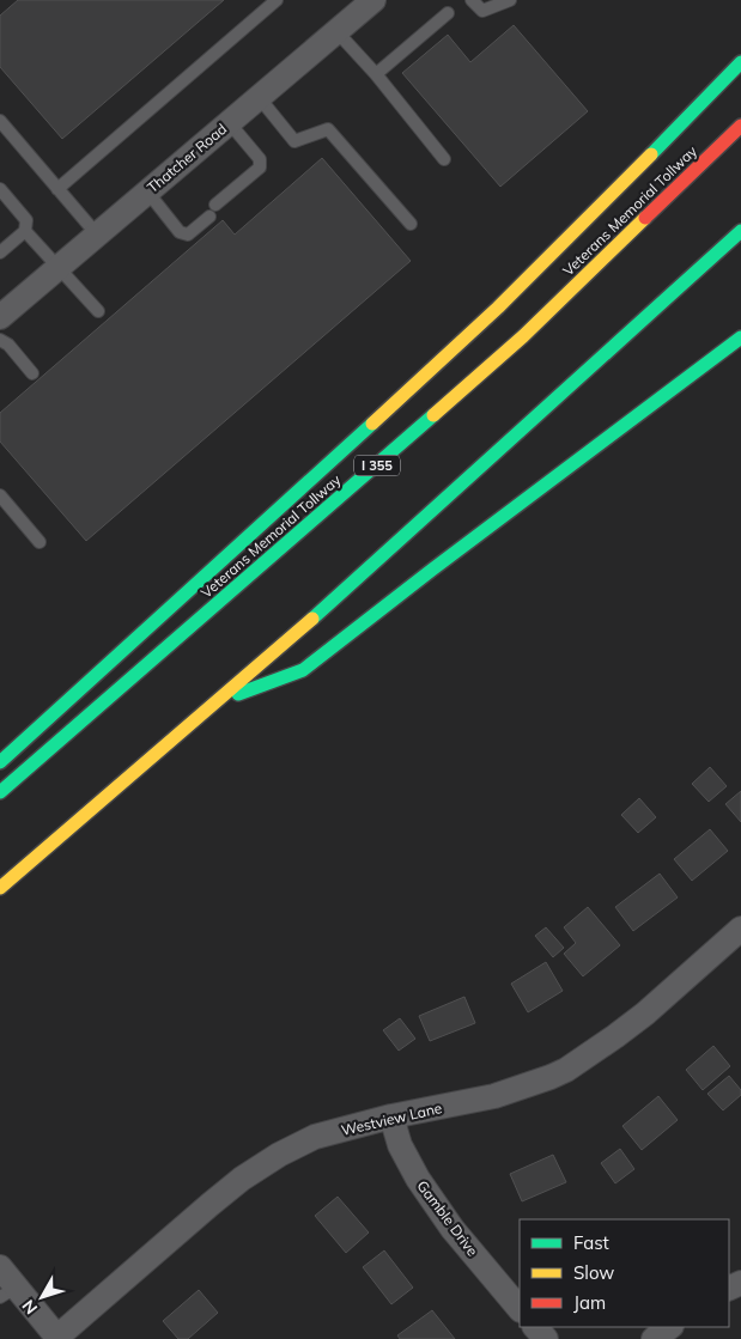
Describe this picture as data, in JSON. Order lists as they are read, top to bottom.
{
  "streets": {
    "highway": ["Veterans Memorial Tollway", "I 355"],
    "street": ["Thatcher Road", "Westview Lane", "Gamble Drive"]
  },
  "crossings": [
    ["Westview Lane", "Gamble Drive"]
  ],
  "legend": ["Fast", "Slow", "Jam"],
  "north": "bottom left"
}
